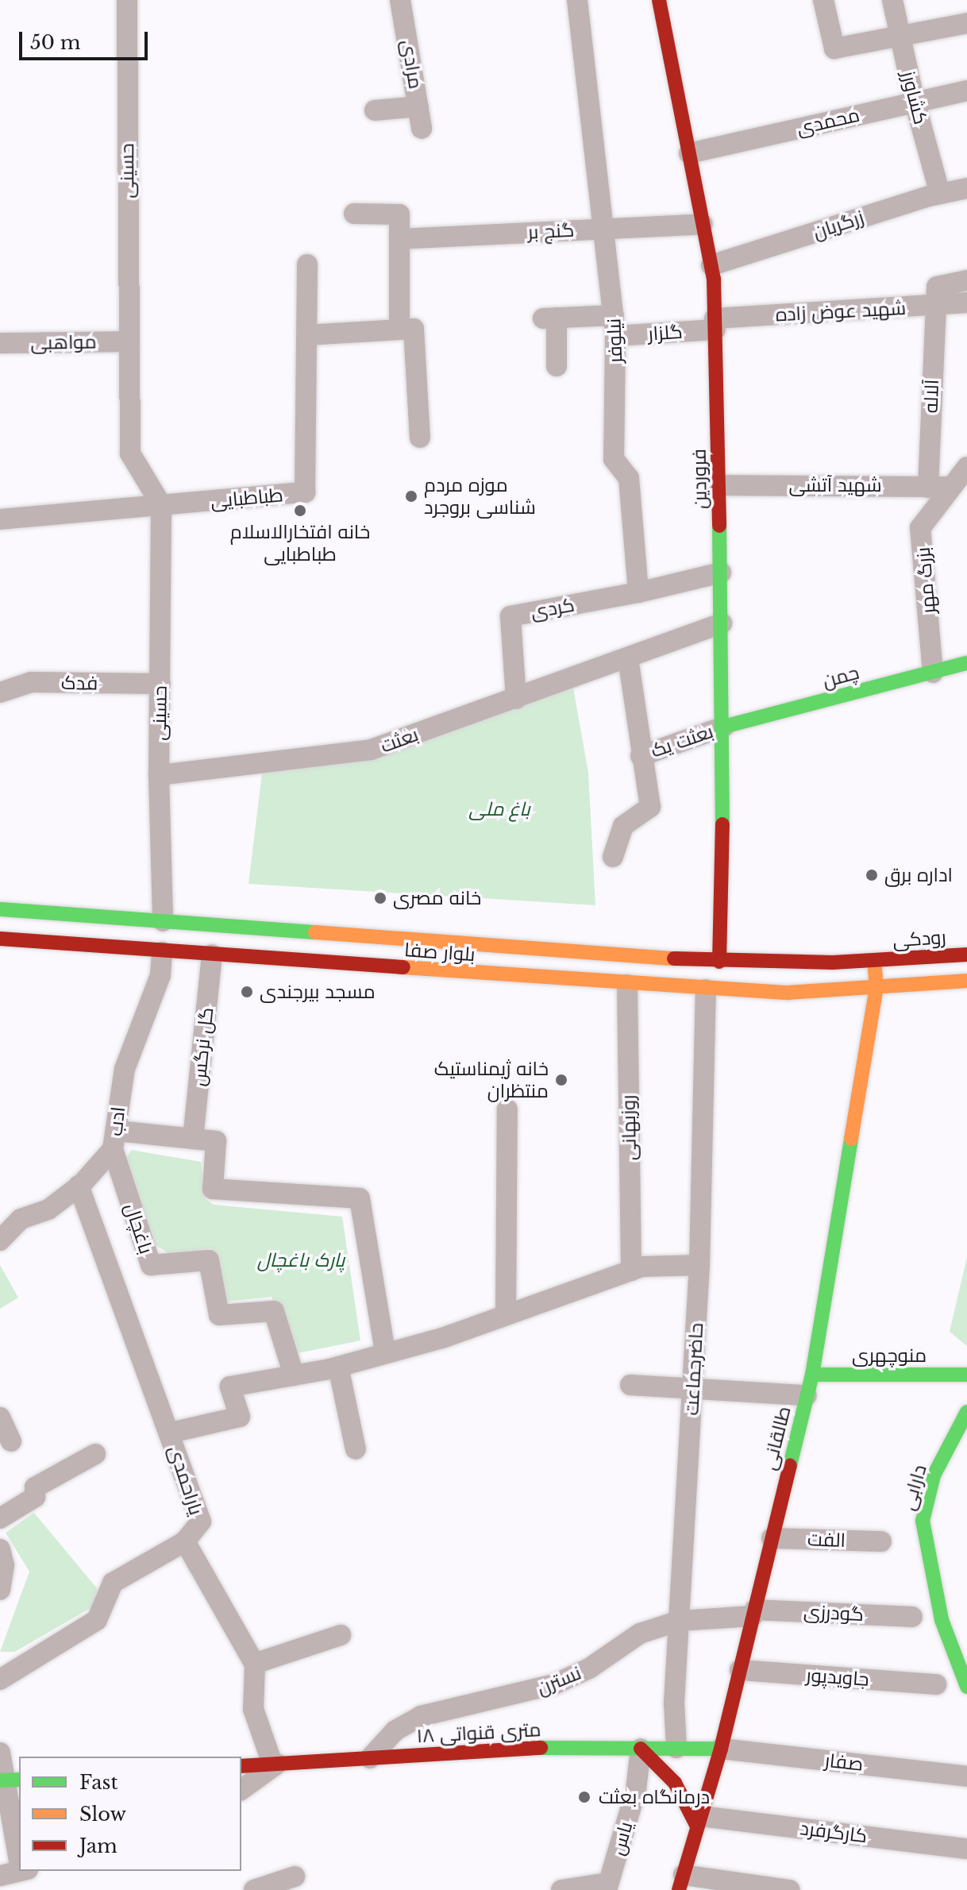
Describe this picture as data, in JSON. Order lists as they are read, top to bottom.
{
  "streets": {
    "street": [
      "مرادی",
      "کشاورز",
      "محمدی",
      "حسینی",
      "زرگریان",
      "گنج بر",
      "شهید عوض زاده",
      "گلزار",
      "نیلوفر",
      "مواهبی",
      "آلاله",
      "فروردین",
      "شهید آتشی",
      "طباطبایی",
      "بزرگ مهر",
      "کردی",
      "چمن",
      "فدک",
      "بعثت",
      "بعثت یک",
      "رودکی",
      "بلوار صفا",
      "گل نرگس",
      "ادب",
      "روزبهانی",
      "باغچال",
      "منوچهری",
      "حاضرجماعت",
      "طالقانی",
      "یاراحمدی",
      "دارابی",
      "الفت",
      "گودرزی",
      "جاویدپور",
      "نسترن",
      "۱۸ متری قنواتی",
      "صفار",
      "کارگرفرد",
      "یاس"
    ]
  },
  "crossings": [
    ["کشاورز", "محمدی"],
    ["کشاورز", "زرگریان"],
    ["محمدی", "فروردین"],
    ["حسینی", "مواهبی"],
    ["حسینی", "طباطبایی"],
    ["حسینی", "فدک"],
    ["حسینی", "بعثت"],
    ["حسینی", "بلوار صفا"],
    ["زرگریان", "فروردین"],
    ["گنج بر", "نیلوفر"],
    ["گنج بر", "فروردین"],
    ["شهید عوض زاده", "گلزار"],
    ["شهید عوض زاده", "آلاله"],
    ["شهید عوض زاده", "فروردین"],
    ["گلزار", "نیلوفر"],
    ["گلزار", "فروردین"],
    ["نیلوفر", "کردی"],
    ["آلاله", "شهید آتشی"],
    ["فروردین", "شهید آتشی"],
    ["فروردین", "چمن"],
    ["فروردین", "بعثت"],
    ["فروردین", "بعثت یک"],
    ["فروردین", "بلوار صفا"],
    ["شهید آتشی", "بزرگ مهر"],
    ["بزرگ مهر", "چمن"],
    ["کردی", "بعثت"],
    ["چمن", "بعثت یک"],
    ["رودکی", "بلوار صفا"],
    ["رودکی", "طالقانی"],
    ["بلوار صفا", "گل نرگس"],
    ["بلوار صفا", "ادب"],
    ["بلوار صفا", "روزبهانی"],
    ["بلوار صفا", "حاضرجماعت"],
    ["بلوار صفا", "طالقانی"],
    ["ادب", "باغچال"],
    ["ادب", "یاراحمدی"],
    ["منوچهری", "طالقانی"],
    ["حاضرجماعت", "نسترن"],
    ["حاضرجماعت", "۱۸ متری قنواتی"],
    ["طالقانی", "الفت"],
    ["طالقانی", "گودرزی"],
    ["طالقانی", "جاویدپور"],
    ["طالقانی", "نسترن"],
    ["طالقانی", "۱۸ متری قنواتی"],
    ["طالقانی", "صفار"],
    ["طالقانی", "کارگرفرد"],
    ["گودرزی", "نسترن"],
    ["نسترن", "۱۸ متری قنواتی"],
    ["۱۸ متری قنواتی", "صفار"],
    ["۱۸ متری قنواتی", "یاس"]
  ],
  "parks": ["باغ ملی", "پارک باغچال"],
  "places": [
    "موزه مردم شناسی بروجرد",
    "خانه افتخارالاسلام طباطبایی",
    "اداره برق",
    "خانه مصری",
    "مسجد بیرجندی",
    "خانه ژیمناستیک منتظران",
    "درمانگاه بعثت"
  ],
  "legend": ["Fast", "Slow", "Jam"],
  "scale_bar": "50 m"
}
